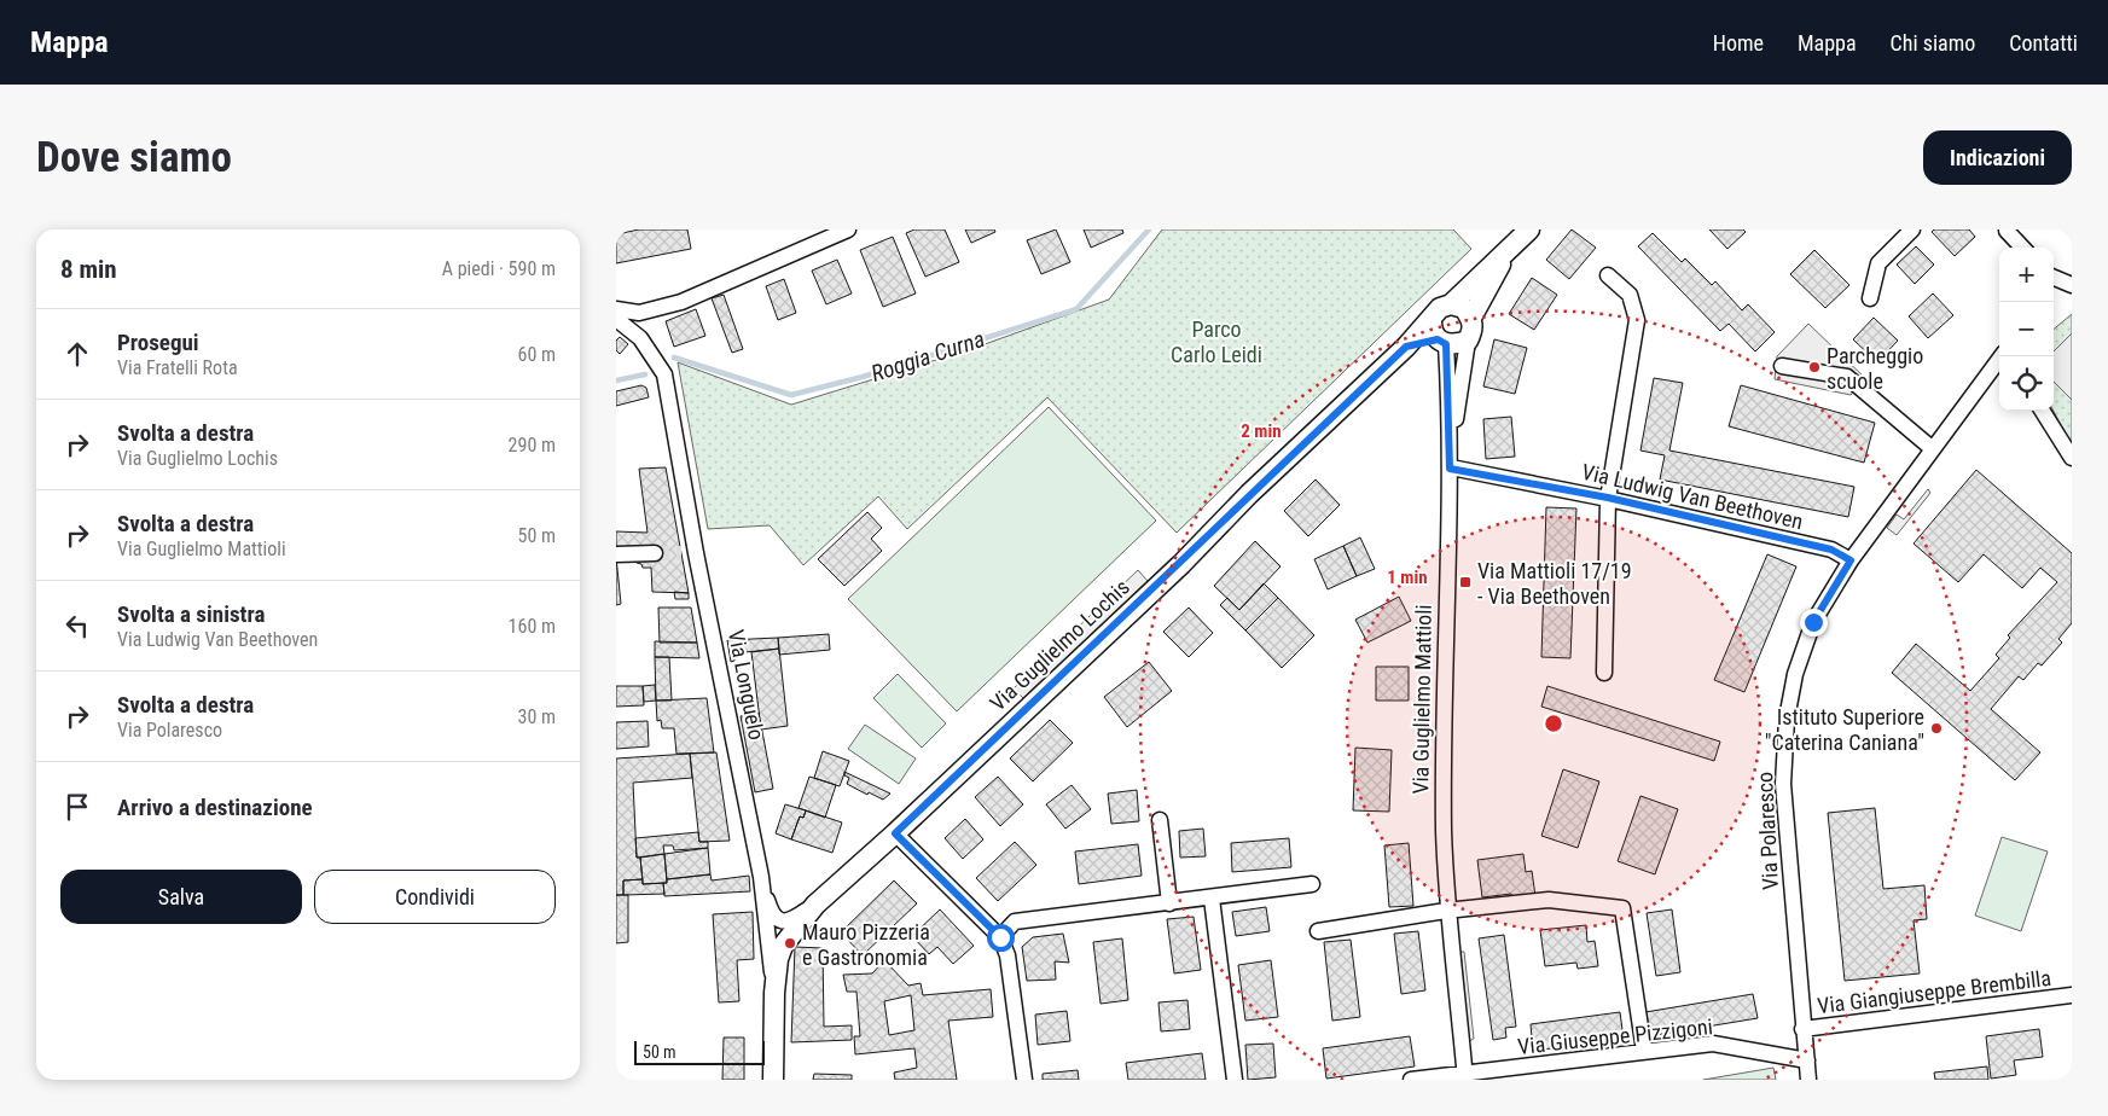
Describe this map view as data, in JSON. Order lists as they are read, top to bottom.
{
  "streets": {
    "street": [
      "Via Ludwig Van Beethoven",
      "Via Guglielmo Lochis",
      "Via Longuelo",
      "Via Guglielmo Mattioli",
      "Via Polaresco",
      "Via Giangiuseppe Brembilla",
      "Via Giuseppe Pizzigoni"
    ]
  },
  "crossings": [
    ["Via Ludwig Van Beethoven", "Via Guglielmo Mattioli"],
    ["Via Ludwig Van Beethoven", "Via Polaresco"],
    ["Via Guglielmo Lochis", "Via Longuelo"],
    ["Via Guglielmo Lochis", "Via Guglielmo Mattioli"],
    ["Via Guglielmo Mattioli", "Via Giuseppe Pizzigoni"],
    ["Via Polaresco", "Via Giangiuseppe Brembilla"],
    ["Via Polaresco", "Via Giuseppe Pizzigoni"]
  ],
  "water": ["Roggia Curna"],
  "parks": ["Parco Carlo Leidi"],
  "places": {
    "other": ["Parcheggio scuole", "Istituto Superiore \"Caterina Caniana\"", "Mauro Pizzeria e Gastronomia"],
    "transit": ["Via Mattioli 17/19 - Via Beethoven"]
  },
  "scale_bar": "50 m",
  "page": {
    "header": "Mappa",
    "nav": [
      "Home",
      "Mappa",
      "Chi siamo",
      "Contatti"
    ],
    "buttons": [
      "Indicazioni",
      ["Salva", "Condividi"]
    ],
    "title": "Dove siamo",
    "heading": ["8 min", "A piedi · 590 m"],
    "map_buttons": ["+", "−"],
    "list": [
      ["Prosegui", "Via Fratelli Rota", "60 m"],
      ["Svolta a destra", "Via Guglielmo Lochis", "290 m"],
      ["Svolta a destra", "Via Guglielmo Mattioli", "50 m"],
      ["Svolta a sinistra", "Via Ludwig Van Beethoven", "160 m"],
      ["Svolta a destra", "Via Polaresco", "30 m"],
      "Arrivo a destinazione"
    ],
    "scale": "50 m"
  },
  "rings": ["2 min", "1 min"]
}
